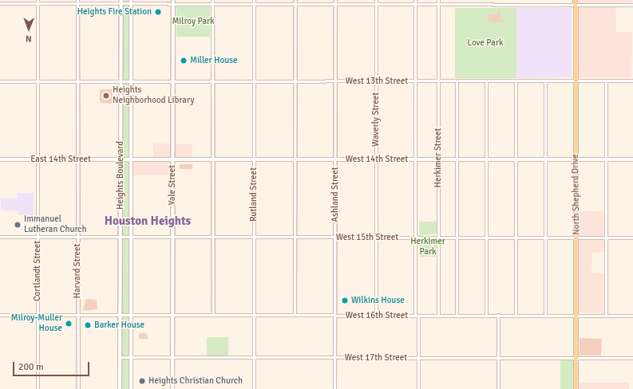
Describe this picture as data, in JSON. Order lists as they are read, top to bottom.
{
  "streets": {
    "main road": ["Heights Boulevard", "Yale Street", "North Shepherd Drive"],
    "street": [
      "West 13th Street",
      "Waverly Street",
      "Herkimer Street",
      "East 14th Street",
      "West 14th Street",
      "Rutland Street",
      "Ashland Street",
      "West 15th Street",
      "Cortlandt Street",
      "Harvard Street",
      "West 16th Street",
      "West 17th Street"
    ]
  },
  "crossings": [
    ["West 13th Street", "Waverly Street"],
    ["West 13th Street", "Herkimer Street"],
    ["West 13th Street", "Heights Boulevard"],
    ["West 13th Street", "Yale Street"],
    ["West 13th Street", "Rutland Street"],
    ["West 13th Street", "Ashland Street"],
    ["West 13th Street", "North Shepherd Drive"],
    ["West 13th Street", "Cortlandt Street"],
    ["West 13th Street", "Harvard Street"],
    ["Waverly Street", "West 14th Street"],
    ["Waverly Street", "West 15th Street"],
    ["Waverly Street", "West 16th Street"],
    ["Herkimer Street", "West 14th Street"],
    ["Herkimer Street", "West 15th Street"],
    ["Herkimer Street", "West 16th Street"],
    ["East 14th Street", "West 14th Street"],
    ["East 14th Street", "Heights Boulevard"],
    ["East 14th Street", "Cortlandt Street"],
    ["East 14th Street", "Harvard Street"],
    ["West 14th Street", "Heights Boulevard"],
    ["West 14th Street", "Yale Street"],
    ["West 14th Street", "Rutland Street"],
    ["West 14th Street", "Ashland Street"],
    ["West 14th Street", "North Shepherd Drive"],
    ["Heights Boulevard", "West 15th Street"],
    ["Heights Boulevard", "West 16th Street"],
    ["Heights Boulevard", "West 17th Street"],
    ["Yale Street", "West 15th Street"],
    ["Yale Street", "West 16th Street"],
    ["Yale Street", "West 17th Street"],
    ["Rutland Street", "West 15th Street"],
    ["Rutland Street", "West 16th Street"],
    ["Rutland Street", "West 17th Street"],
    ["Ashland Street", "West 15th Street"],
    ["Ashland Street", "West 16th Street"],
    ["Ashland Street", "West 17th Street"],
    ["North Shepherd Drive", "West 15th Street"],
    ["North Shepherd Drive", "West 16th Street"],
    ["North Shepherd Drive", "West 17th Street"],
    ["West 15th Street", "Cortlandt Street"],
    ["West 15th Street", "Harvard Street"],
    ["Cortlandt Street", "West 16th Street"],
    ["Harvard Street", "West 16th Street"]
  ],
  "districts": ["Houston Heights"],
  "parks": ["Milroy Park", "Love Park", "Herkimer Park"],
  "places": [
    "Heights Fire Station",
    "Miller House",
    "Heights Neighborhood Library",
    "Immanuel Lutheran Church",
    "Wilkins House",
    "Milroy-Muller House",
    "Barker House",
    "Heights Christian Church"
  ],
  "scale_bar": "200 m",
  "north": "bottom"
}
